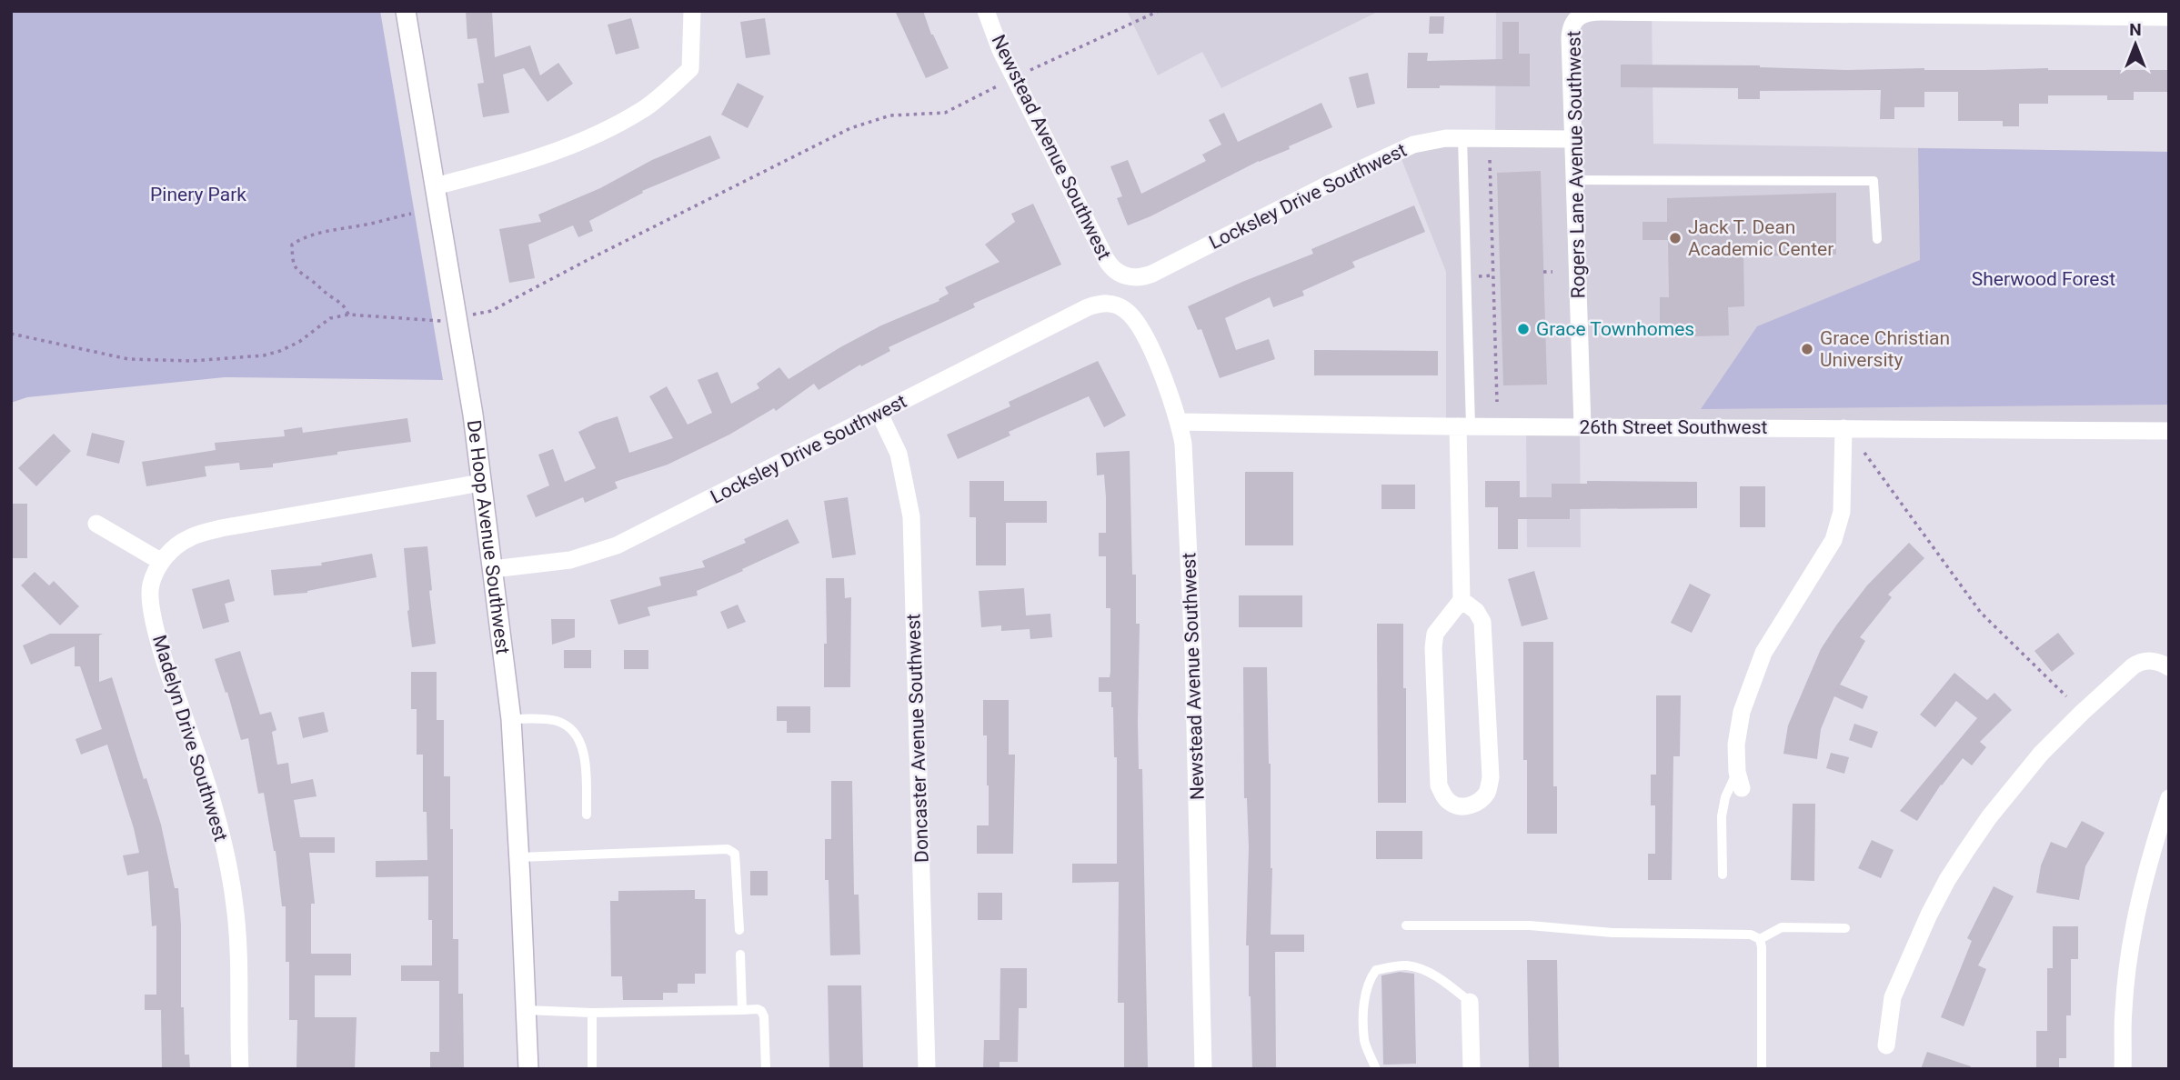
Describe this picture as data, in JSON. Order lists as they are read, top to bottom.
{
  "streets": {
    "street": [
      "Newstead Avenue Southwest",
      "Rogers Lane Avenue Southwest",
      "Locksley Drive Southwest",
      "26th Street Southwest",
      "De Hoop Avenue Southwest",
      "Madelyn Drive Southwest",
      "Doncaster Avenue Southwest"
    ]
  },
  "crossings": [
    ["Newstead Avenue Southwest", "Locksley Drive Southwest"],
    ["Newstead Avenue Southwest", "26th Street Southwest"],
    ["Rogers Lane Avenue Southwest", "Locksley Drive Southwest"],
    ["Rogers Lane Avenue Southwest", "26th Street Southwest"],
    ["Locksley Drive Southwest", "De Hoop Avenue Southwest"],
    ["Locksley Drive Southwest", "Doncaster Avenue Southwest"]
  ],
  "parks": ["Pinery Park", "Sherwood Forest"],
  "places": ["Jack T. Dean Academic Center", "Grace Townhomes", "Grace Christian University"],
  "north": "top"
}
